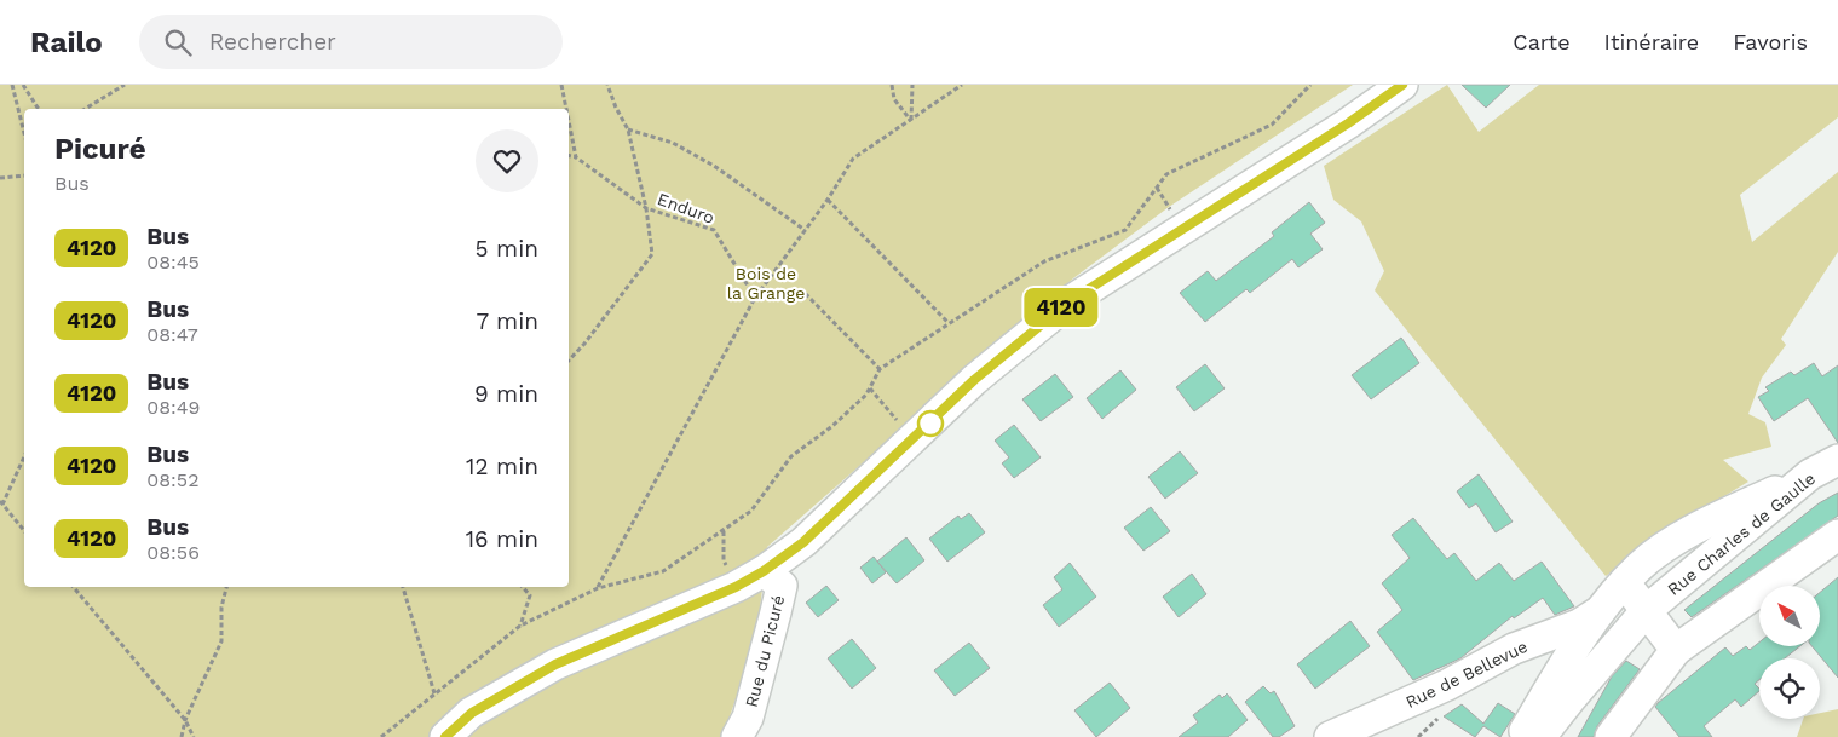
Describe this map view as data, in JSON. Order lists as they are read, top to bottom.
{
  "streets": {
    "street": ["Rue Charles de Gaulle", "Rue du Picuré", "Rue de Bellevue"],
    "path": ["Enduro"]
  },
  "parks": ["Bois de la Grange"],
  "lines": ["bus line 4120"],
  "north": "top left",
  "page": {
    "header": "Railo",
    "search": "Rechercher",
    "nav": ["Carte", "Itinéraire", "Favoris"],
    "on_map": "4120",
    "heading": ["Picuré", "Bus"],
    "list": [
      {
        "mark": "4120",
        "name": "Bus",
        "note": "08:45",
        "value": "5 min"
      },
      {
        "mark": "4120",
        "name": "Bus",
        "note": "08:47",
        "value": "7 min"
      },
      {
        "mark": "4120",
        "name": "Bus",
        "note": "08:49",
        "value": "9 min"
      },
      {
        "mark": "4120",
        "name": "Bus",
        "note": "08:52",
        "value": "12 min"
      },
      {
        "mark": "4120",
        "name": "Bus",
        "note": "08:56",
        "value": "16 min"
      }
    ]
  }
}
